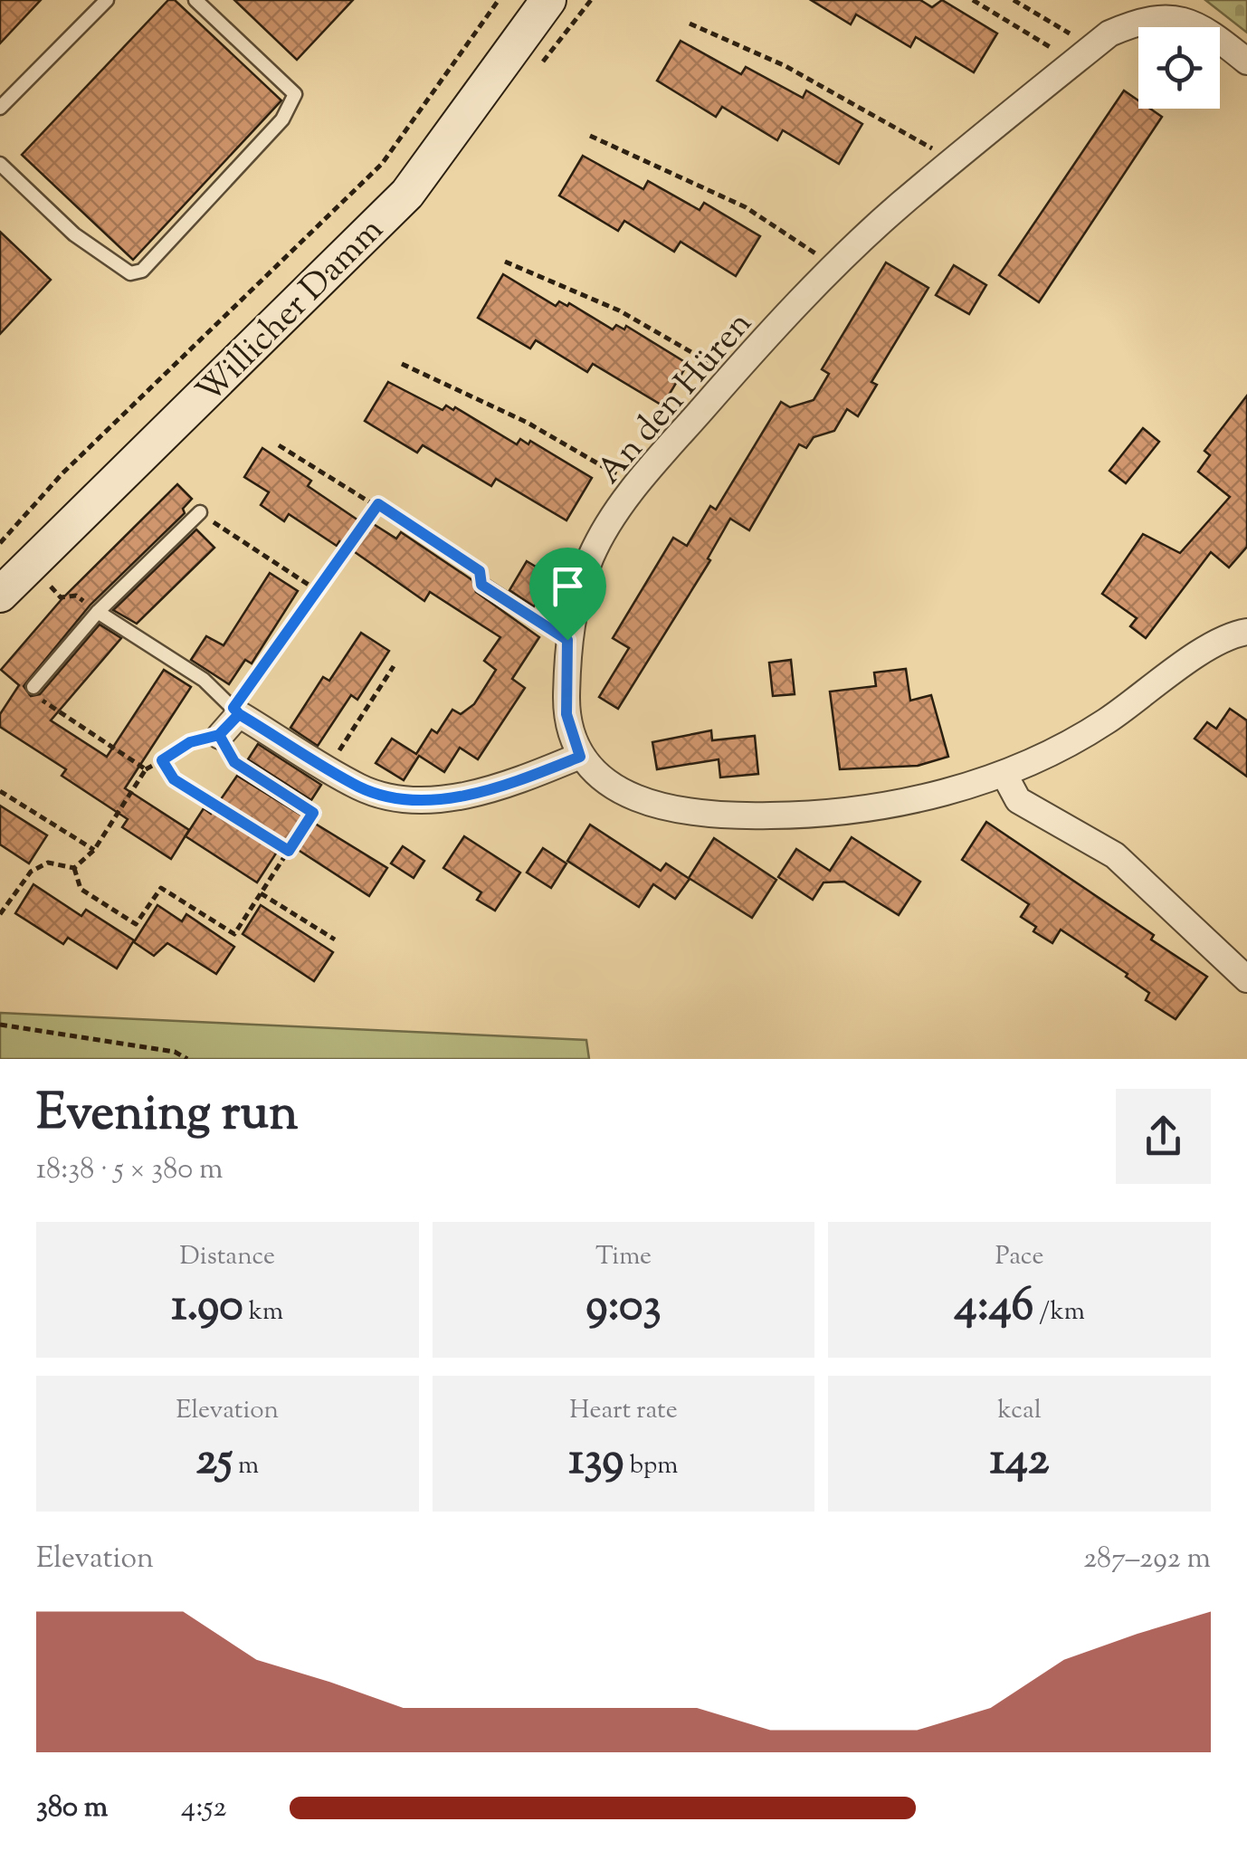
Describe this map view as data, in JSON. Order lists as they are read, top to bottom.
{
  "streets": {
    "main road": ["Willicher Damm"],
    "street": ["An den Hüren"]
  },
  "page": {
    "heading": ["Evening run", "18:38 · 5 × 380 m"],
    "stats": [
      ["Distance", "1.90 km"],
      ["Time", "9:03"],
      ["Pace", "4:46 /km"],
      ["Elevation", "25 m"],
      ["Heart rate", "139 bpm"],
      ["kcal", "142"]
    ],
    "chart": ["Elevation", "287–292 m"],
    "list": [
      {
        "name": "380 m",
        "note": "4:52"
      }
    ]
  }
}
